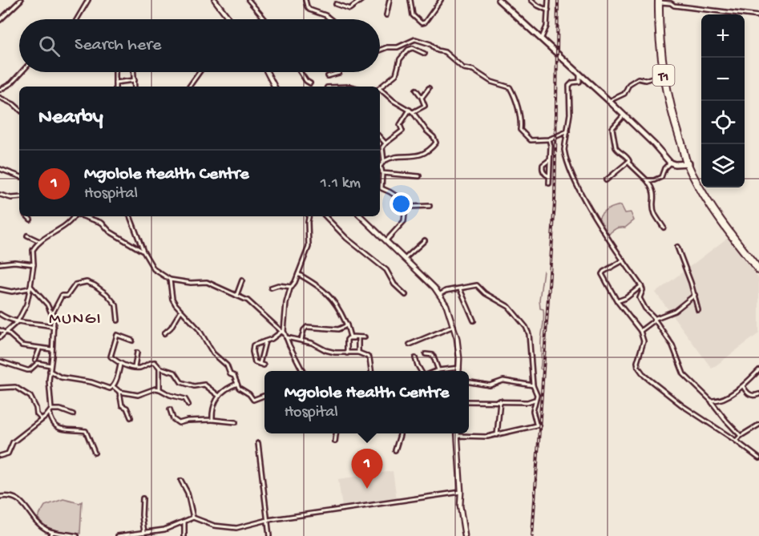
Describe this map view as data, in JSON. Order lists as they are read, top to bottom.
{
  "streets": {
    "highway": ["T1"]
  },
  "districts": ["MUNGI"],
  "page": {
    "map_buttons": ["+", "−"],
    "search": "Search here",
    "heading": "Nearby",
    "list": [
      {
        "mark": "1",
        "name": "Mgolole Health Centre",
        "note": "Hospital",
        "value": "1.1 km"
      }
    ],
    "popup": ["Mgolole Health Centre", "Hospital"],
    "pins": "1"
  }
}
